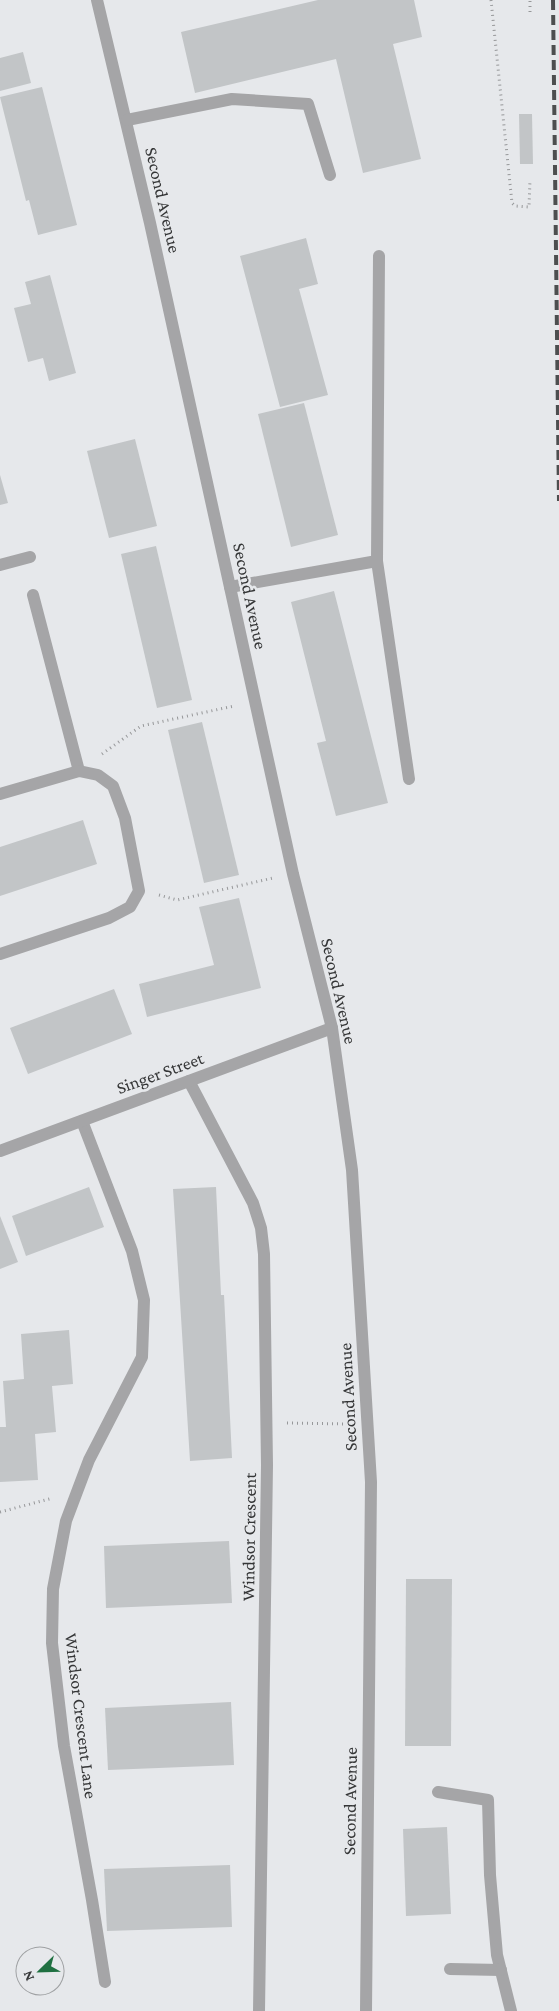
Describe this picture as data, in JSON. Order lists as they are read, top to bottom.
{
  "streets": {
    "street": [
      "Second Avenue",
      "Singer Street",
      "Windsor Crescent",
      "Windsor Crescent Lane"
    ]
  },
  "crossings": [
    ["Second Avenue", "Singer Street"],
    ["Singer Street", "Windsor Crescent"],
    ["Singer Street", "Windsor Crescent Lane"]
  ],
  "north": "bottom left"
}
